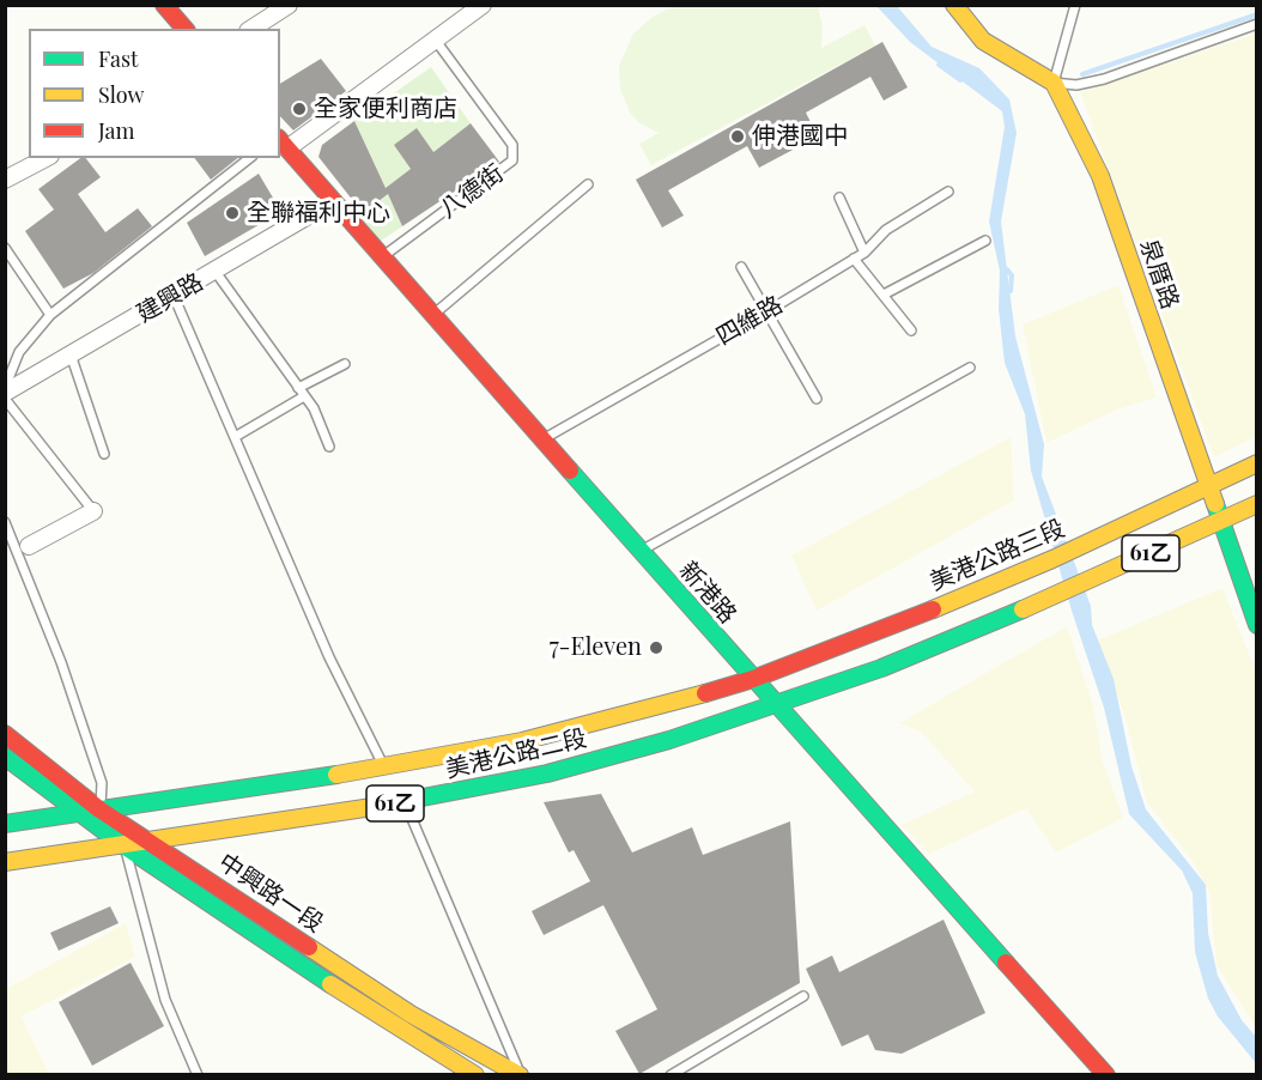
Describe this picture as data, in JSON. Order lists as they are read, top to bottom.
{
  "streets": {
    "main road": [
      "泉厝路",
      "61乙",
      "美港公路三段",
      "新港路",
      "美港公路二段",
      "中興路一段"
    ],
    "street": ["建興路"],
    "lane": ["八德街", "四維路"]
  },
  "crossings": [
    ["八德街", "新港路"],
    ["泉厝路", "61乙"],
    ["泉厝路", "美港公路三段"],
    ["建興路", "新港路"],
    ["四維路", "新港路"],
    ["61乙", "新港路"],
    ["61乙", "美港公路二段"],
    ["美港公路三段", "新港路"],
    ["美港公路三段", "美港公路二段"],
    ["新港路", "美港公路二段"],
    ["美港公路二段", "中興路一段"]
  ],
  "places": [
    "全家便利商店",
    "伸港國中",
    "全聯福利中心",
    "7-Eleven"
  ],
  "legend": ["Fast", "Slow", "Jam"]
}
